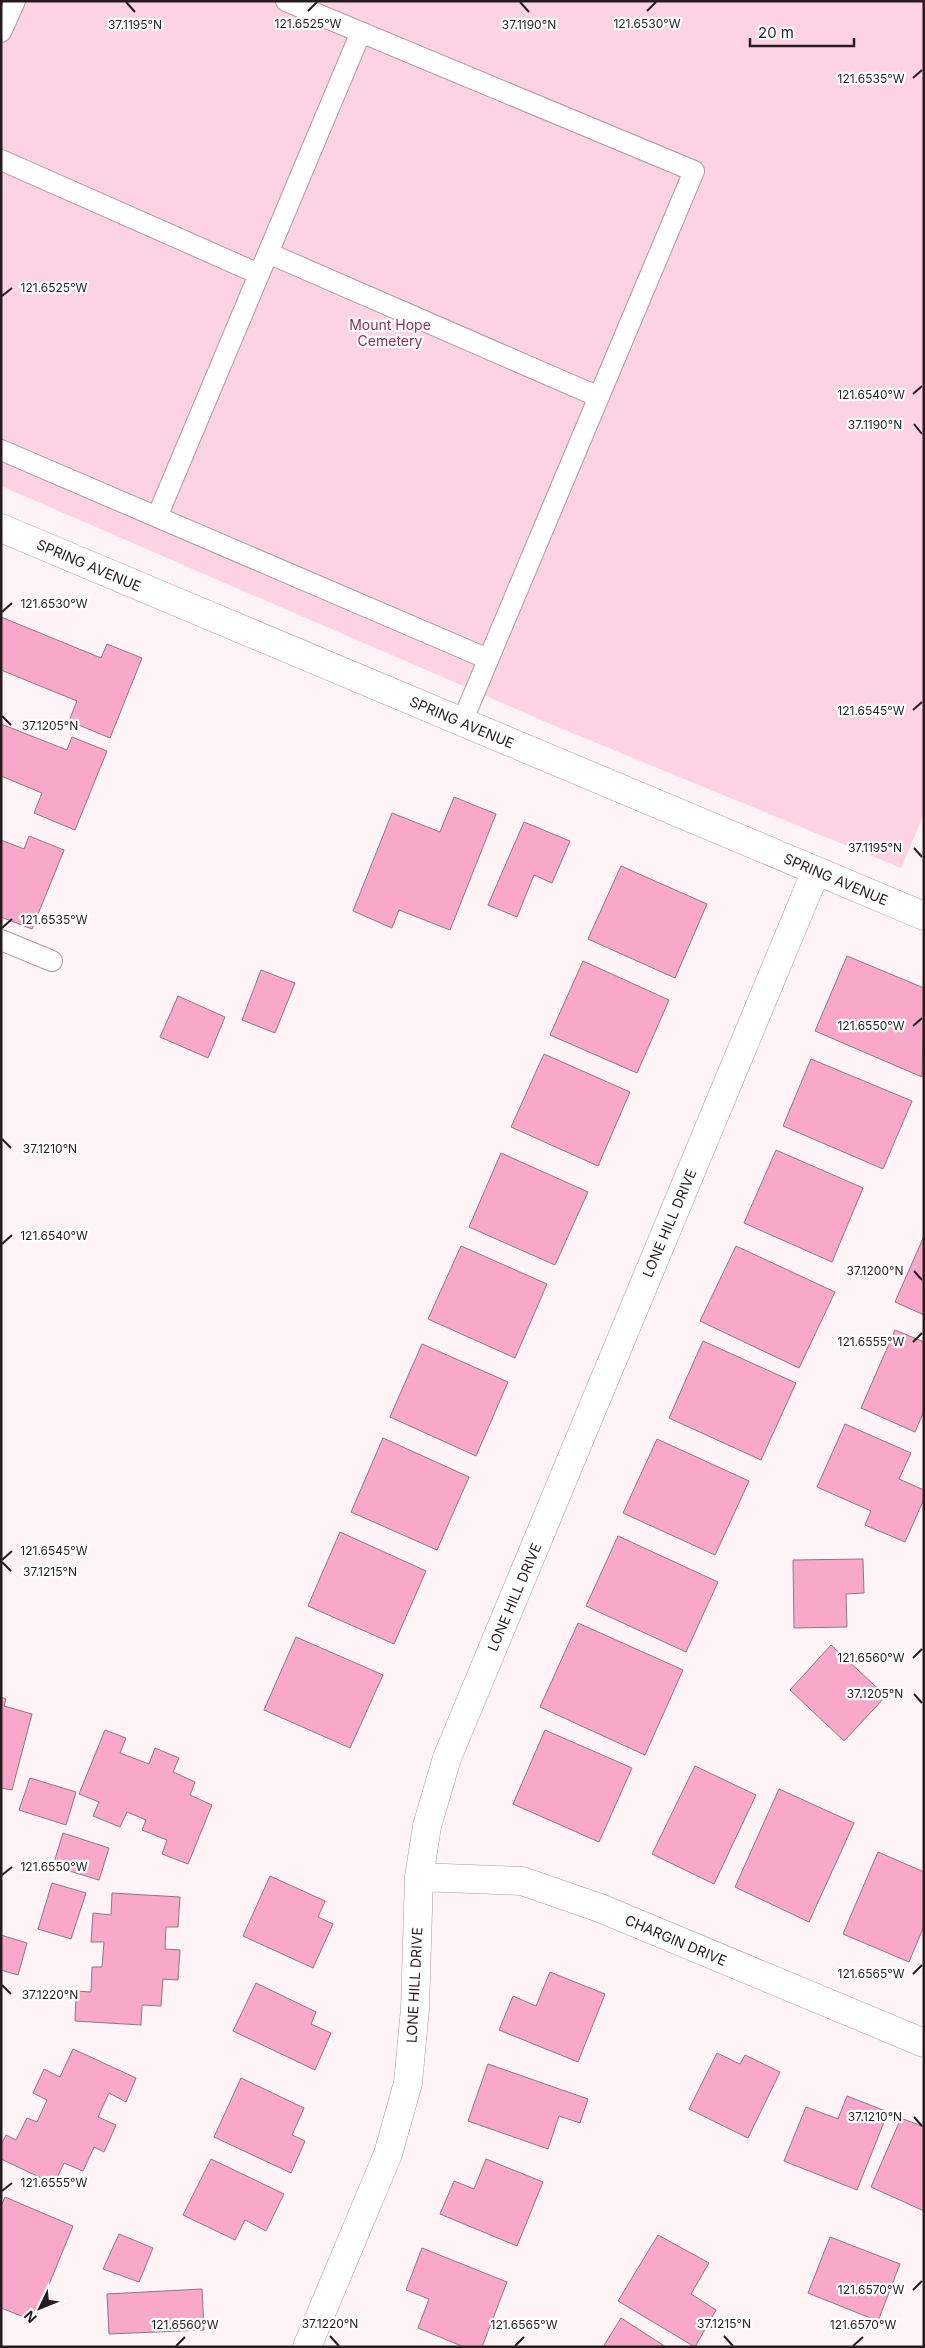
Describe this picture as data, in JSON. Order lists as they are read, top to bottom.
{
  "streets": {
    "street": ["SPRING AVENUE", "LONE HILL DRIVE", "CHARGIN DRIVE"]
  },
  "crossings": [
    ["SPRING AVENUE", "LONE HILL DRIVE"],
    ["LONE HILL DRIVE", "CHARGIN DRIVE"]
  ],
  "parks": ["Mount Hope Cemetery"],
  "scale_bar": "20 m",
  "north": "bottom left",
  "coordinates": [
    "121.6525°W",
    "121.6530°W",
    "37.1195°N",
    "37.1190°N",
    "121.6535°W",
    "121.6540°W",
    "121.6545°W",
    "37.1205°N",
    "121.6550°W",
    "37.1210°N",
    "37.1200°N",
    "121.6555°W",
    "37.1215°N",
    "121.6560°W",
    "121.6565°W",
    "37.1220°N",
    "121.6570°W"
  ]
}
